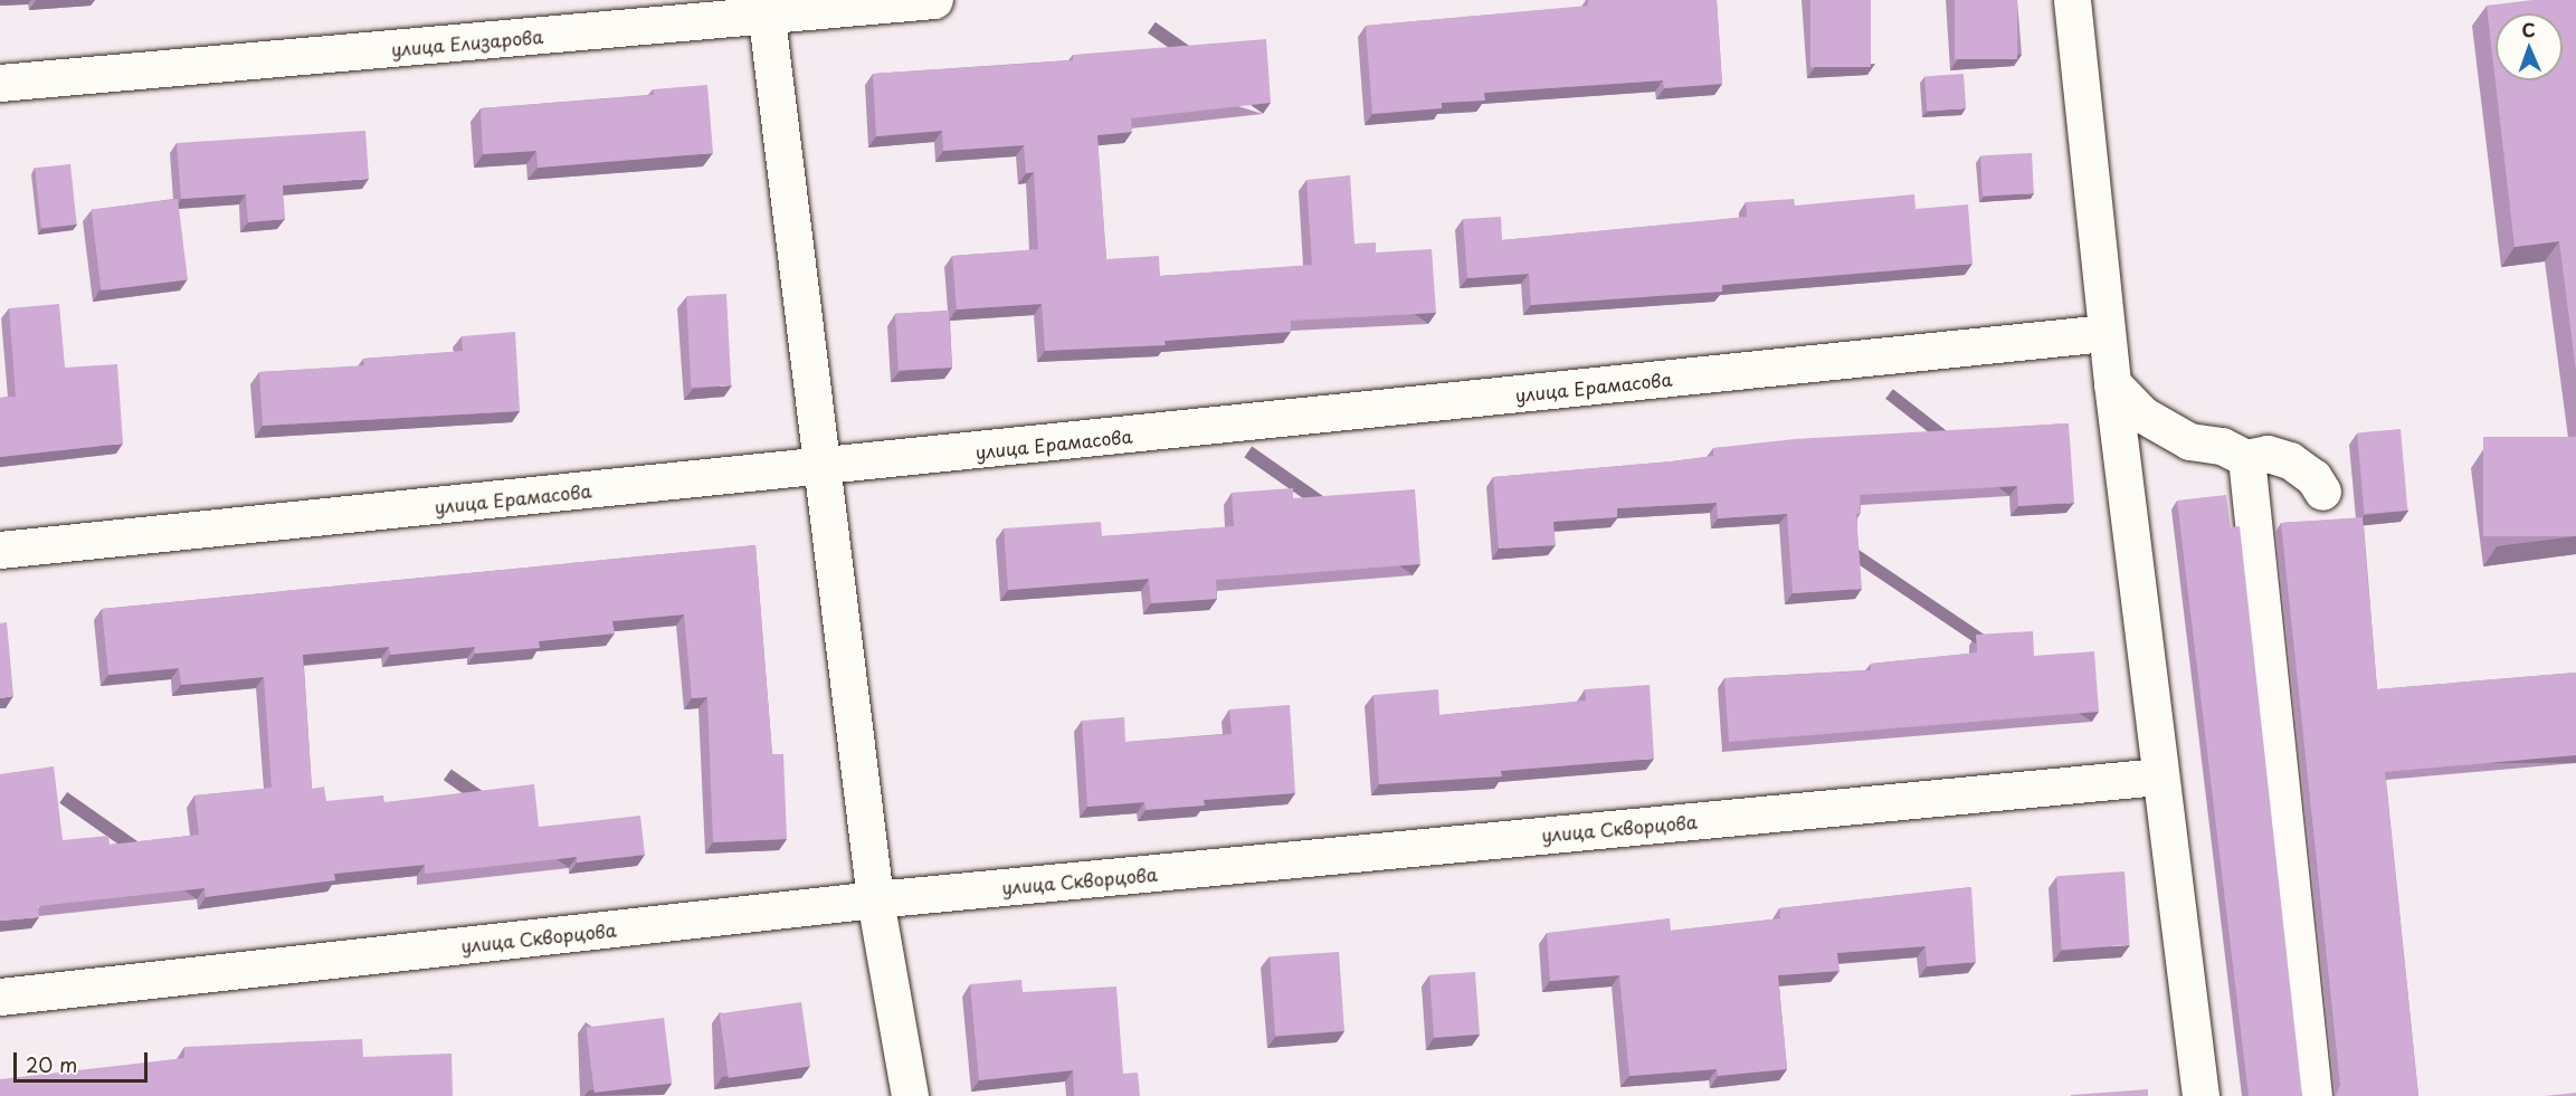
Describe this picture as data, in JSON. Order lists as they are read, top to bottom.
{
  "streets": {
    "street": ["улица Елизарова", "улица Ерамасова", "улица Скворцова"]
  },
  "scale_bar": "20 m",
  "north": "top"
}
